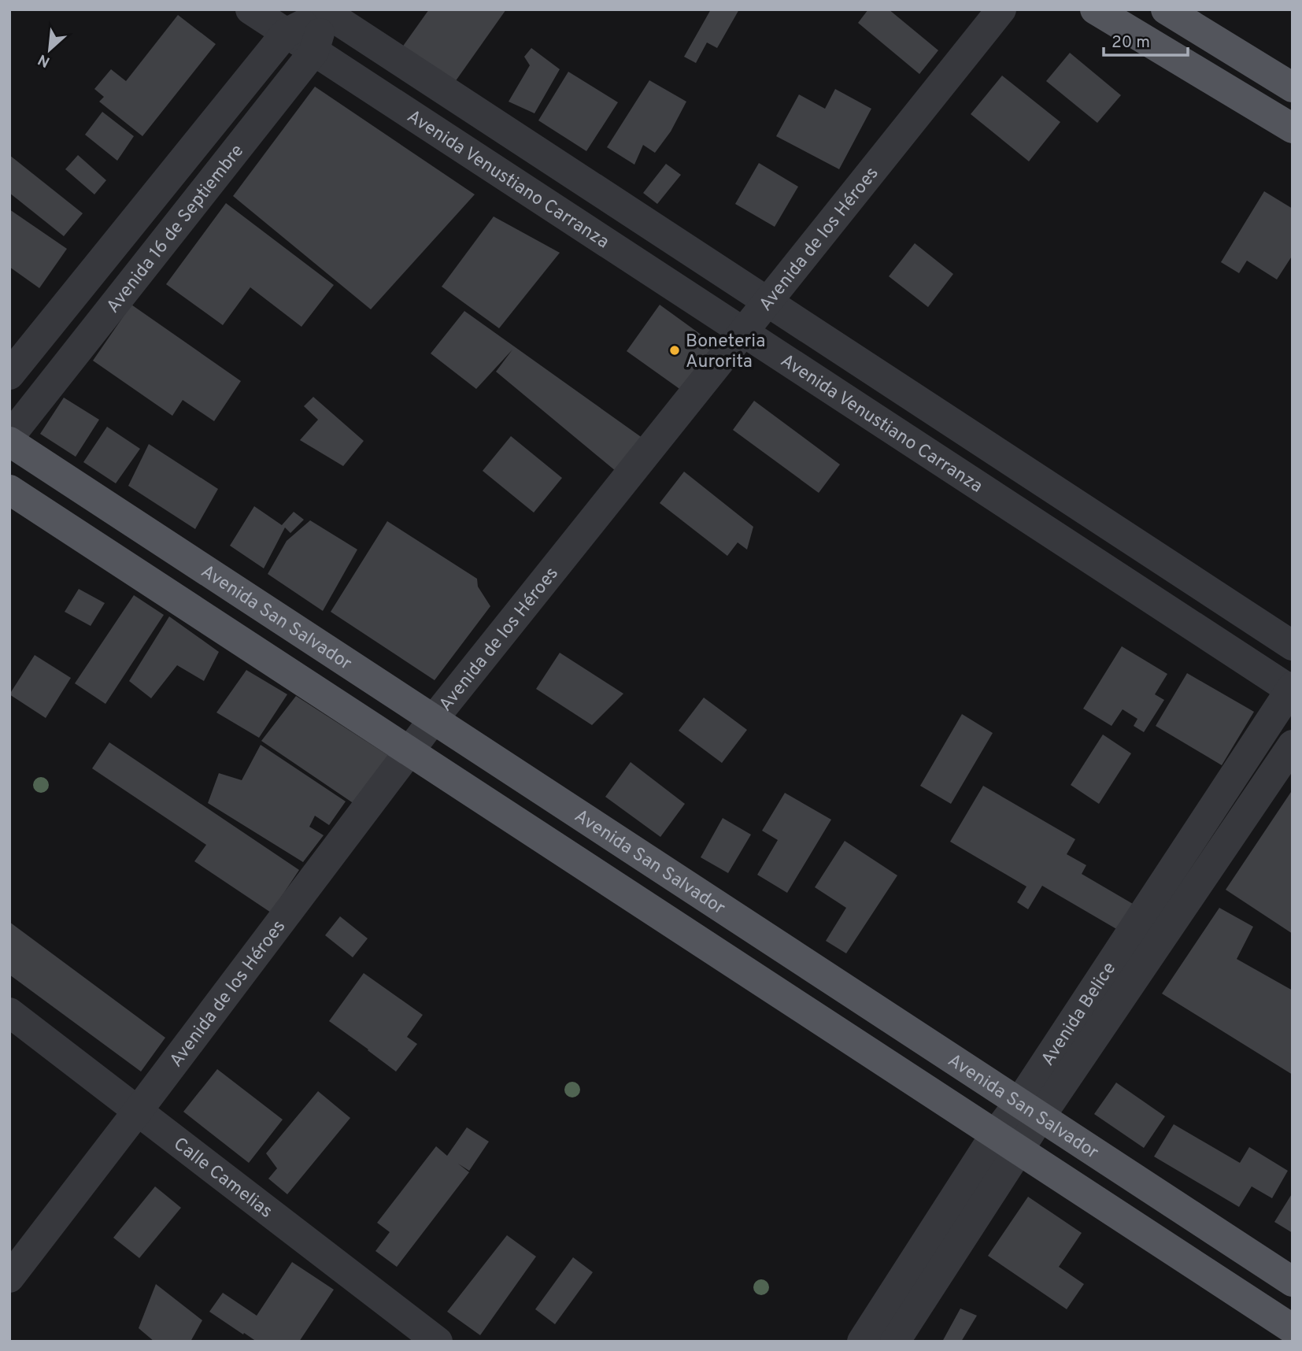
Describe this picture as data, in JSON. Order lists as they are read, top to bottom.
{
  "streets": {
    "main road": ["Avenida San Salvador"],
    "street": [
      "Avenida Venustiano Carranza",
      "Avenida 16 de Septiembre",
      "Avenida de los Héroes",
      "Avenida Belice",
      "Calle Camelias"
    ]
  },
  "crossings": [
    ["Avenida Venustiano Carranza", "Avenida 16 de Septiembre"],
    ["Avenida Venustiano Carranza", "Avenida de los Héroes"],
    ["Avenida Venustiano Carranza", "Avenida Belice"],
    ["Avenida 16 de Septiembre", "Avenida San Salvador"],
    ["Avenida de los Héroes", "Avenida San Salvador"],
    ["Avenida de los Héroes", "Calle Camelias"],
    ["Avenida San Salvador", "Avenida Belice"]
  ],
  "places": ["Boneteria Aurorita"],
  "scale_bar": "20 m",
  "north": "bottom left"
}
